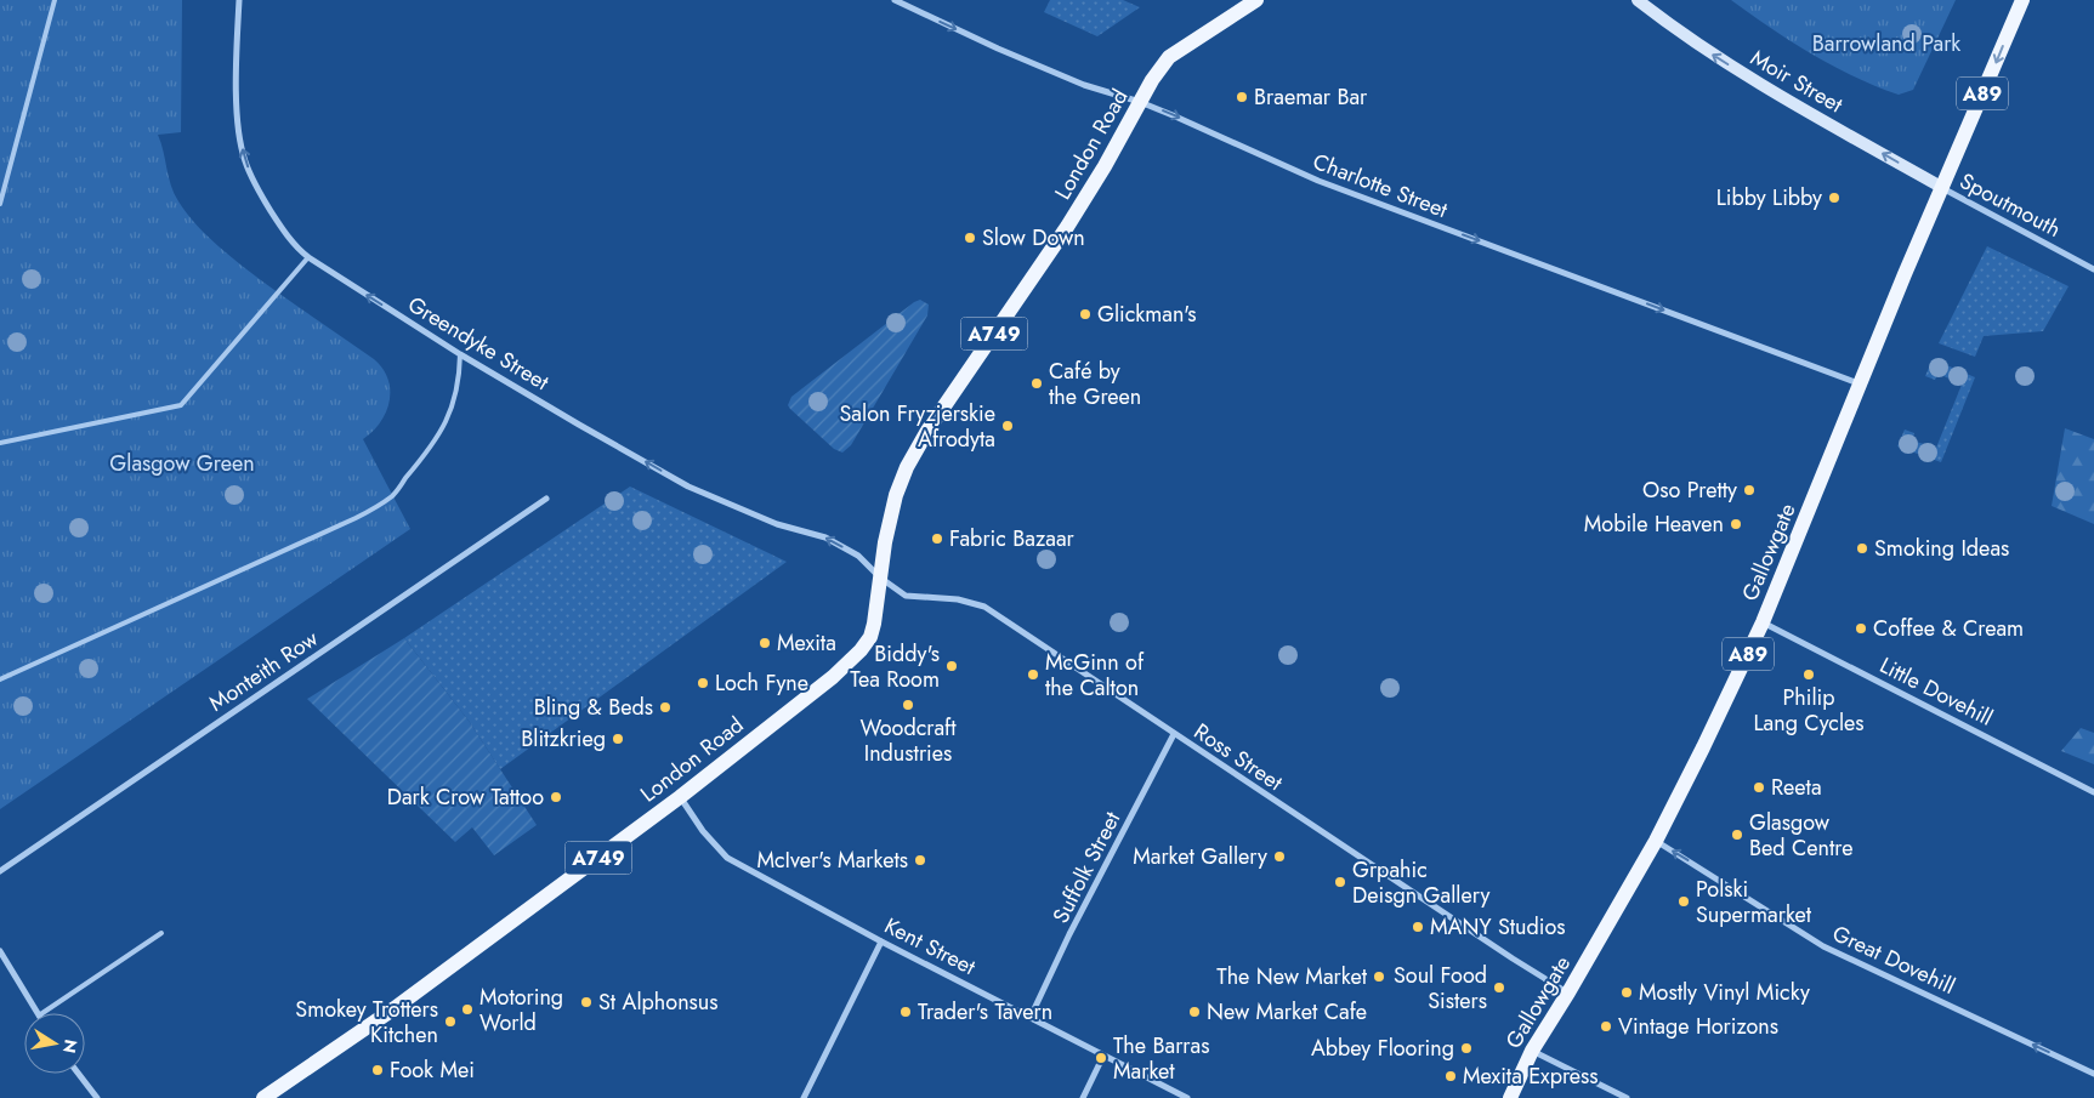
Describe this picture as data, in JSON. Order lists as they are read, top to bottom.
{
  "streets": {
    "main road": [
      "A89",
      "London Road",
      "A749",
      "Gallowgate"
    ],
    "street": [
      "Moir Street",
      "Charlotte Street",
      "Spoutmouth",
      "Greendyke Street",
      "Monteith Row",
      "Little Dovehill",
      "Ross Street",
      "Suffolk Street",
      "Kent Street",
      "Great Dovehill"
    ]
  },
  "crossings": [
    ["Moir Street", "Spoutmouth"],
    ["Moir Street", "Gallowgate"],
    ["London Road", "Charlotte Street"],
    ["London Road", "Greendyke Street"],
    ["London Road", "Ross Street"],
    ["London Road", "Kent Street"],
    ["Charlotte Street", "Gallowgate"],
    ["Spoutmouth", "Gallowgate"],
    ["Greendyke Street", "Ross Street"],
    ["Gallowgate", "Little Dovehill"],
    ["Gallowgate", "Ross Street"],
    ["Gallowgate", "Great Dovehill"],
    ["Ross Street", "Suffolk Street"],
    ["Suffolk Street", "Kent Street"]
  ],
  "one_way": [
    "Moir Street",
    "Charlotte Street",
    "Greendyke Street",
    "Great Dovehill"
  ],
  "parks": ["Barrowland Park", "Glasgow Green"],
  "places": [
    "Braemar Bar",
    "Libby Libby",
    "Slow Down",
    "Glickman's",
    "Café by the Green",
    "Salon Fryzjerskie Afrodyta",
    "Oso Pretty",
    "Mobile Heaven",
    "Fabric Bazaar",
    "Smoking Ideas",
    "Coffee & Cream",
    "Mexita",
    "Biddy's Tea Room",
    "McGinn of the Calton",
    "Philip Lang Cycles",
    "Loch Fyne",
    "Woodcraft Industries",
    "Bling & Beds",
    "Blitzkrieg",
    "Reeta",
    "Dark Crow Tattoo",
    "Glasgow Bed Centre",
    "Market Gallery",
    "McIver's Markets",
    "Grpahic Deisgn Gallery",
    "Polski Supermarket",
    "MANY Studios",
    "The New Market",
    "Soul Food Sisters",
    "Mostly Vinyl Micky",
    "St Alphonsus",
    "Motoring World",
    "Trader's Tavern",
    "New Market Cafe",
    "Smokey Trotters Kitchen",
    "Vintage Horizons",
    "Abbey Flooring",
    "The Barras Market",
    "Fook Mei",
    "Mexita Express"
  ],
  "north": "right"
}
